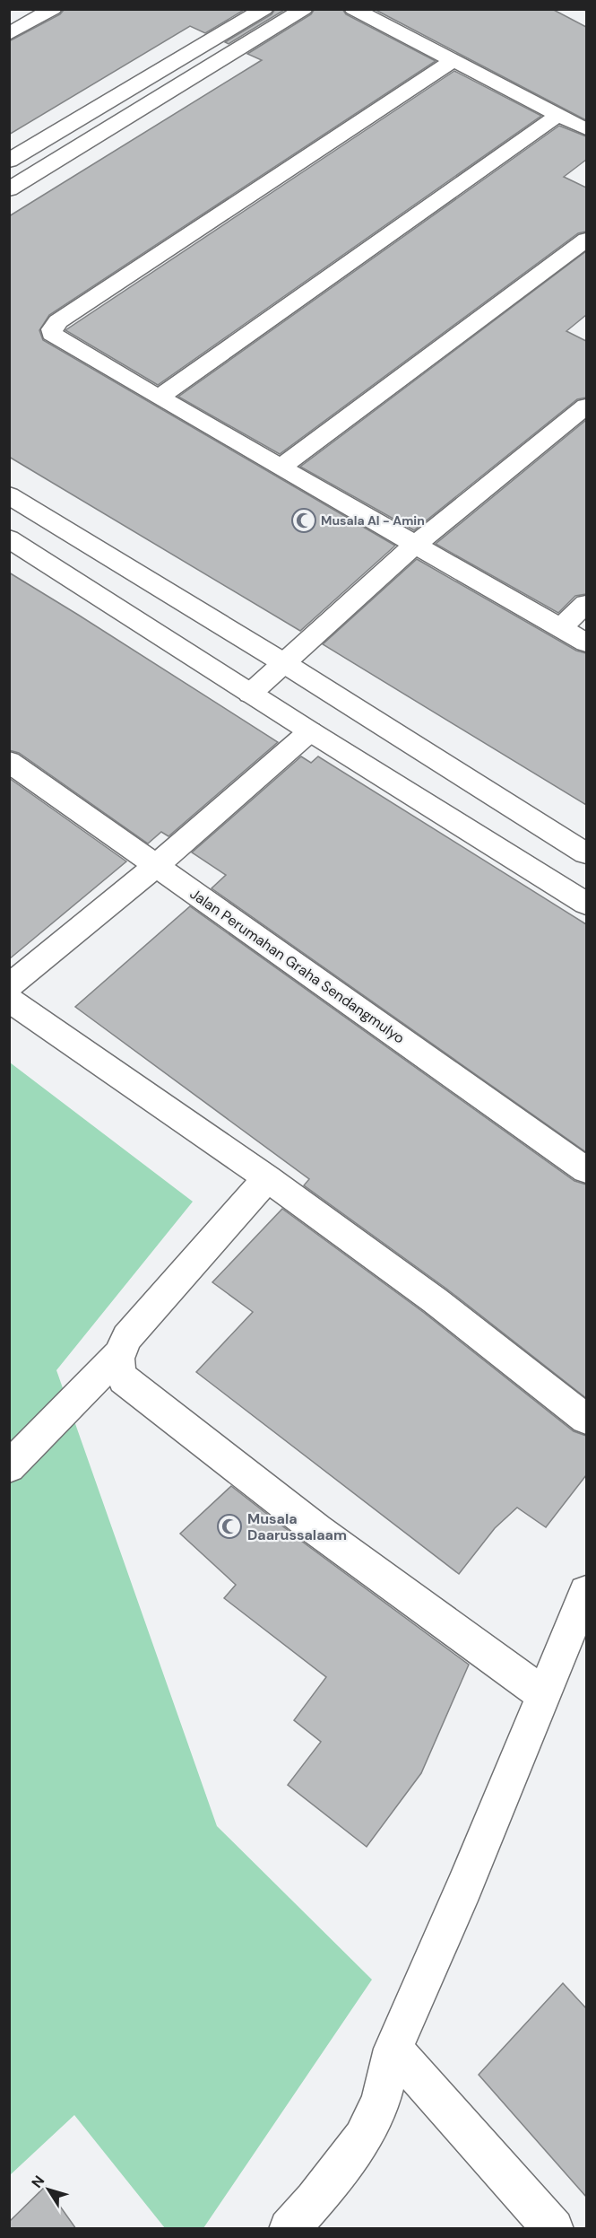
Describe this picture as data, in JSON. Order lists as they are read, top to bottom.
{
  "streets": {
    "street": ["Jalan Perumahan Graha Sendangmulyo"]
  },
  "places": {
    "mosque": ["Musala Al - Amin", "Musala Daarussalaam"]
  },
  "north": "top left"
}
